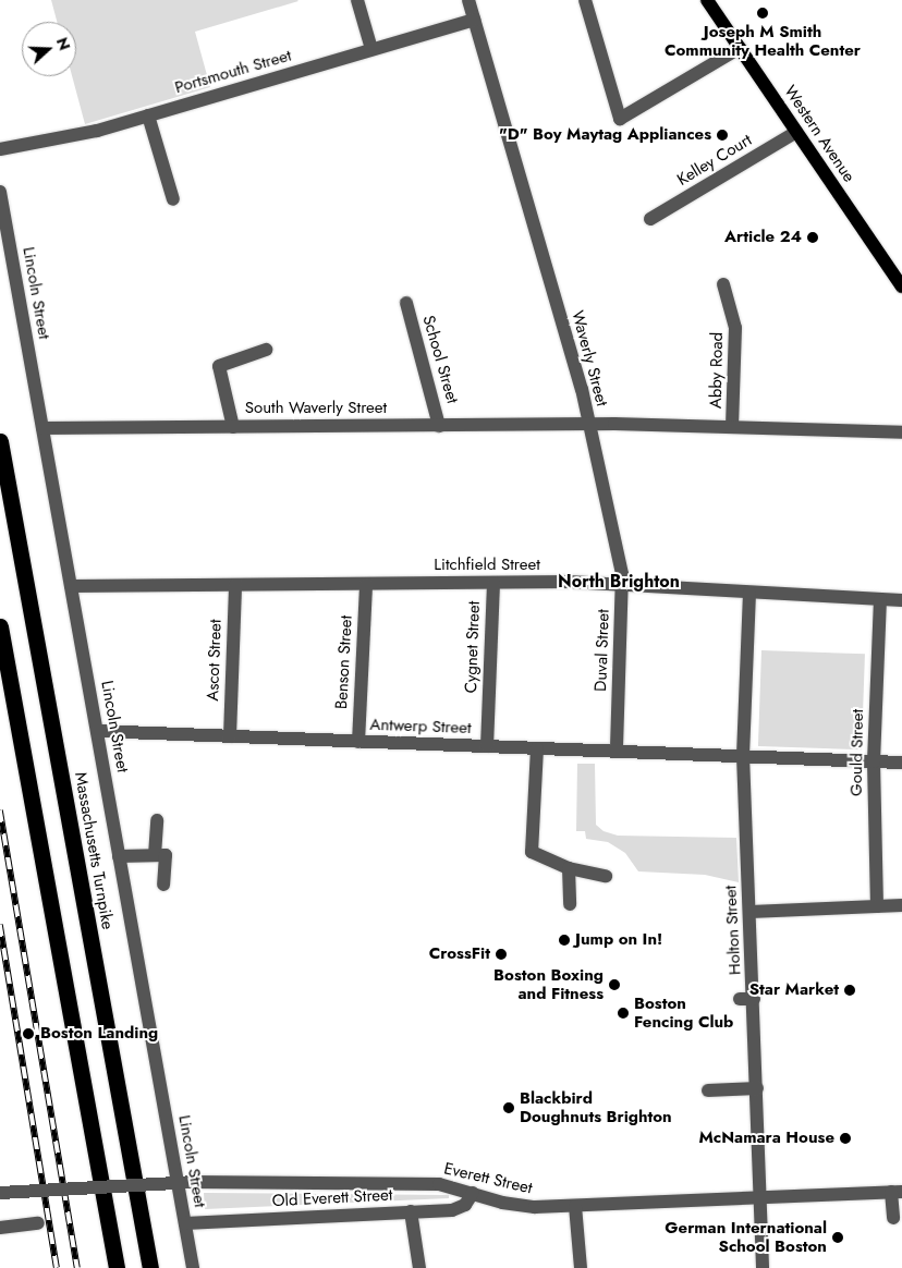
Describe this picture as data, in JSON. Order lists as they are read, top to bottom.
{
  "streets": {
    "highway": ["Massachusetts Turnpike"],
    "main road": ["Western Avenue"],
    "street": [
      "Portsmouth Street",
      "Kelley Court",
      "Lincoln Street",
      "Waverly Street",
      "School Street",
      "Abby Road",
      "South Waverly Street",
      "Litchfield Street",
      "Cygnet Street",
      "Duval Street",
      "Ascot Street",
      "Benson Street",
      "Antwerp Street",
      "Gould Street",
      "Holton Street",
      "Everett Street",
      "Old Everett Street"
    ]
  },
  "crossings": [
    ["Portsmouth Street", "Waverly Street"],
    ["Western Avenue", "Kelley Court"],
    ["Lincoln Street", "South Waverly Street"],
    ["Lincoln Street", "Litchfield Street"],
    ["Lincoln Street", "Antwerp Street"],
    ["Lincoln Street", "Old Everett Street"],
    ["Waverly Street", "Abby Road"],
    ["Waverly Street", "South Waverly Street"],
    ["Waverly Street", "Duval Street"],
    ["School Street", "South Waverly Street"],
    ["South Waverly Street", "Duval Street"],
    ["Litchfield Street", "Cygnet Street"],
    ["Litchfield Street", "Duval Street"],
    ["Litchfield Street", "Ascot Street"],
    ["Litchfield Street", "Benson Street"],
    ["Litchfield Street", "Gould Street"],
    ["Litchfield Street", "Holton Street"],
    ["Cygnet Street", "Antwerp Street"],
    ["Duval Street", "Antwerp Street"],
    ["Ascot Street", "Antwerp Street"],
    ["Benson Street", "Antwerp Street"],
    ["Antwerp Street", "Gould Street"],
    ["Antwerp Street", "Holton Street"],
    ["Holton Street", "Everett Street"],
    ["Everett Street", "Old Everett Street"]
  ],
  "districts": ["North Brighton"],
  "places": [
    "Joseph M Smith Community Health Center",
    "\"D\" Boy Maytag Appliances",
    "Article 24",
    "Jump on In!",
    "CrossFit",
    "Boston Boxing and Fitness",
    "Star Market",
    "Boston Fencing Club",
    "Boston Landing",
    "Blackbird Doughnuts Brighton",
    "McNamara House",
    "German International School Boston"
  ],
  "north": "right"
}
